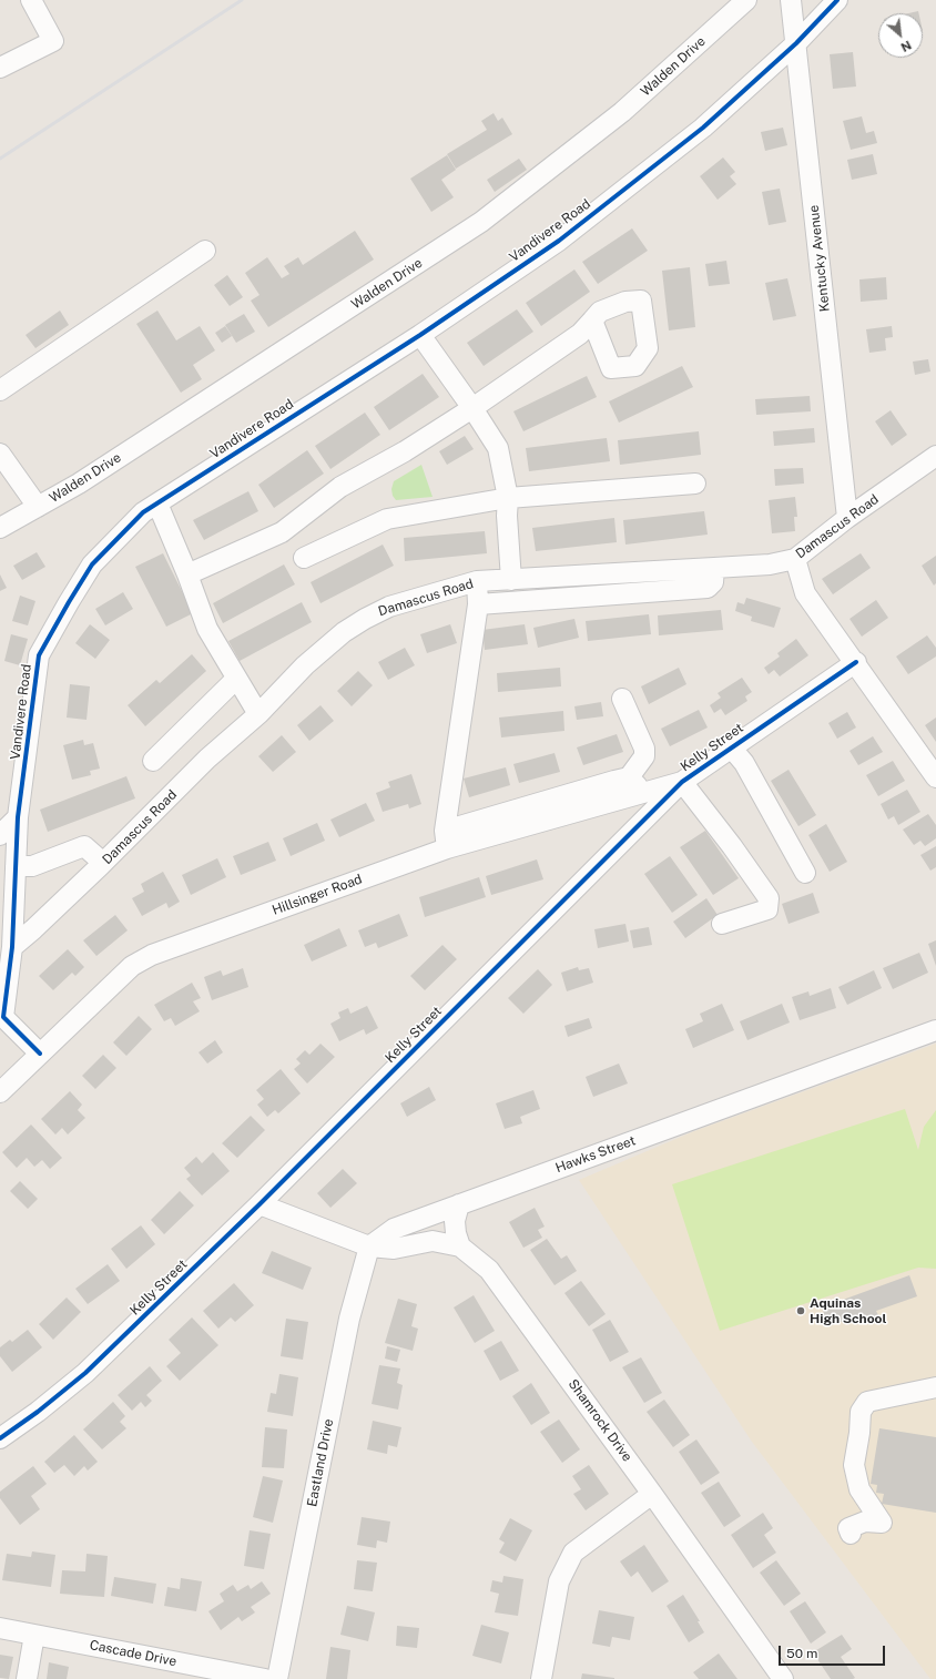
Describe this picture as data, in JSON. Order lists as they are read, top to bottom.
{
  "streets": {
    "street": [
      "Walden Drive",
      "Vandivere Road",
      "Kentucky Avenue",
      "Damascus Road",
      "Kelly Street",
      "Hillsinger Road",
      "Hawks Street",
      "Shamrock Drive",
      "Eastland Drive",
      "Cascade Drive"
    ]
  },
  "crossings": [
    ["Vandivere Road", "Kentucky Avenue"],
    ["Vandivere Road", "Damascus Road"],
    ["Vandivere Road", "Hillsinger Road"],
    ["Kentucky Avenue", "Damascus Road"],
    ["Kelly Street", "Hillsinger Road"],
    ["Hawks Street", "Shamrock Drive"],
    ["Hawks Street", "Eastland Drive"],
    ["Shamrock Drive", "Eastland Drive"]
  ],
  "places": ["Aquinas High School"],
  "scale_bar": "50 m",
  "north": "bottom right"
}
